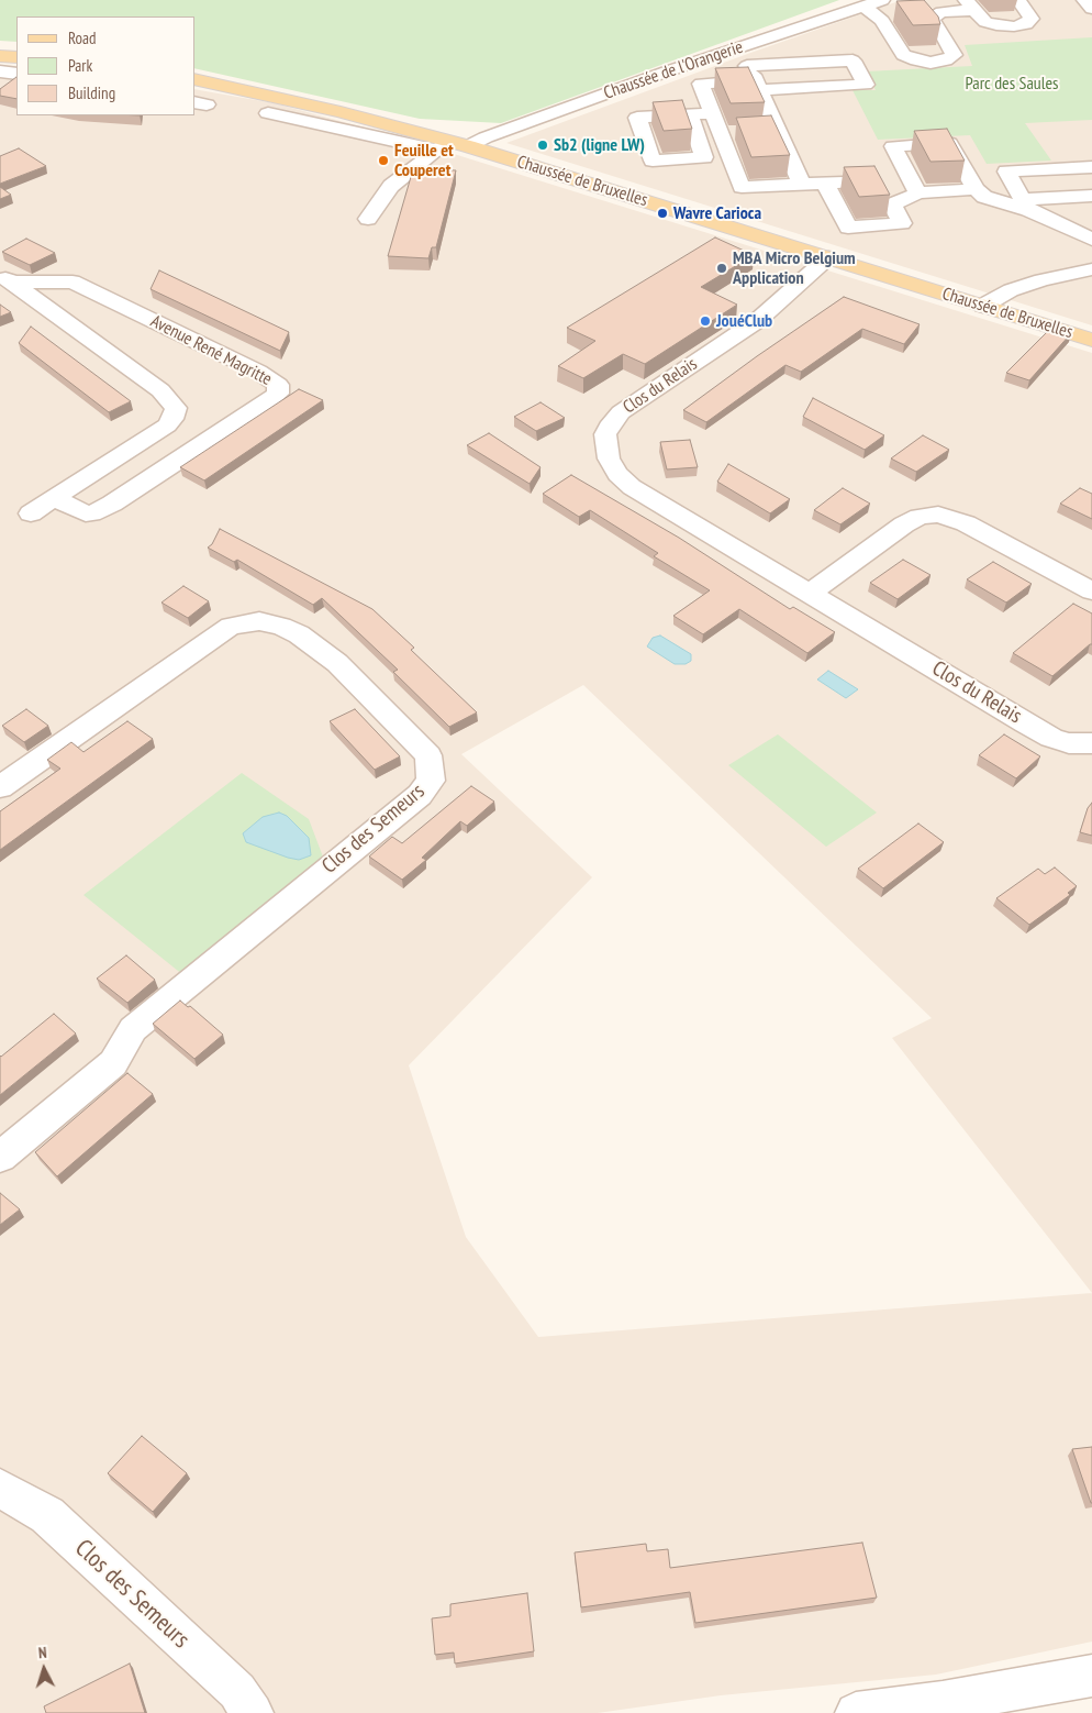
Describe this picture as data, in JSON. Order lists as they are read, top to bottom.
{
  "streets": {
    "main road": ["Chaussée de Bruxelles"],
    "street": [
      "Chaussée de l'Orangerie",
      "Avenue René Magritte",
      "Clos du Relais",
      "Clos des Semeurs"
    ]
  },
  "crossings": [
    ["Chaussée de l'Orangerie", "Chaussée de Bruxelles"],
    ["Chaussée de Bruxelles", "Clos du Relais"]
  ],
  "parks": ["Parc des Saules"],
  "places": [
    "Sb2 (ligne LW)",
    "Feuille et Couperet",
    "Wavre Carioca",
    "MBA Micro Belgium Application",
    "JouéClub"
  ],
  "legend": ["Road", "Park", "Building"],
  "north": "top"
}
